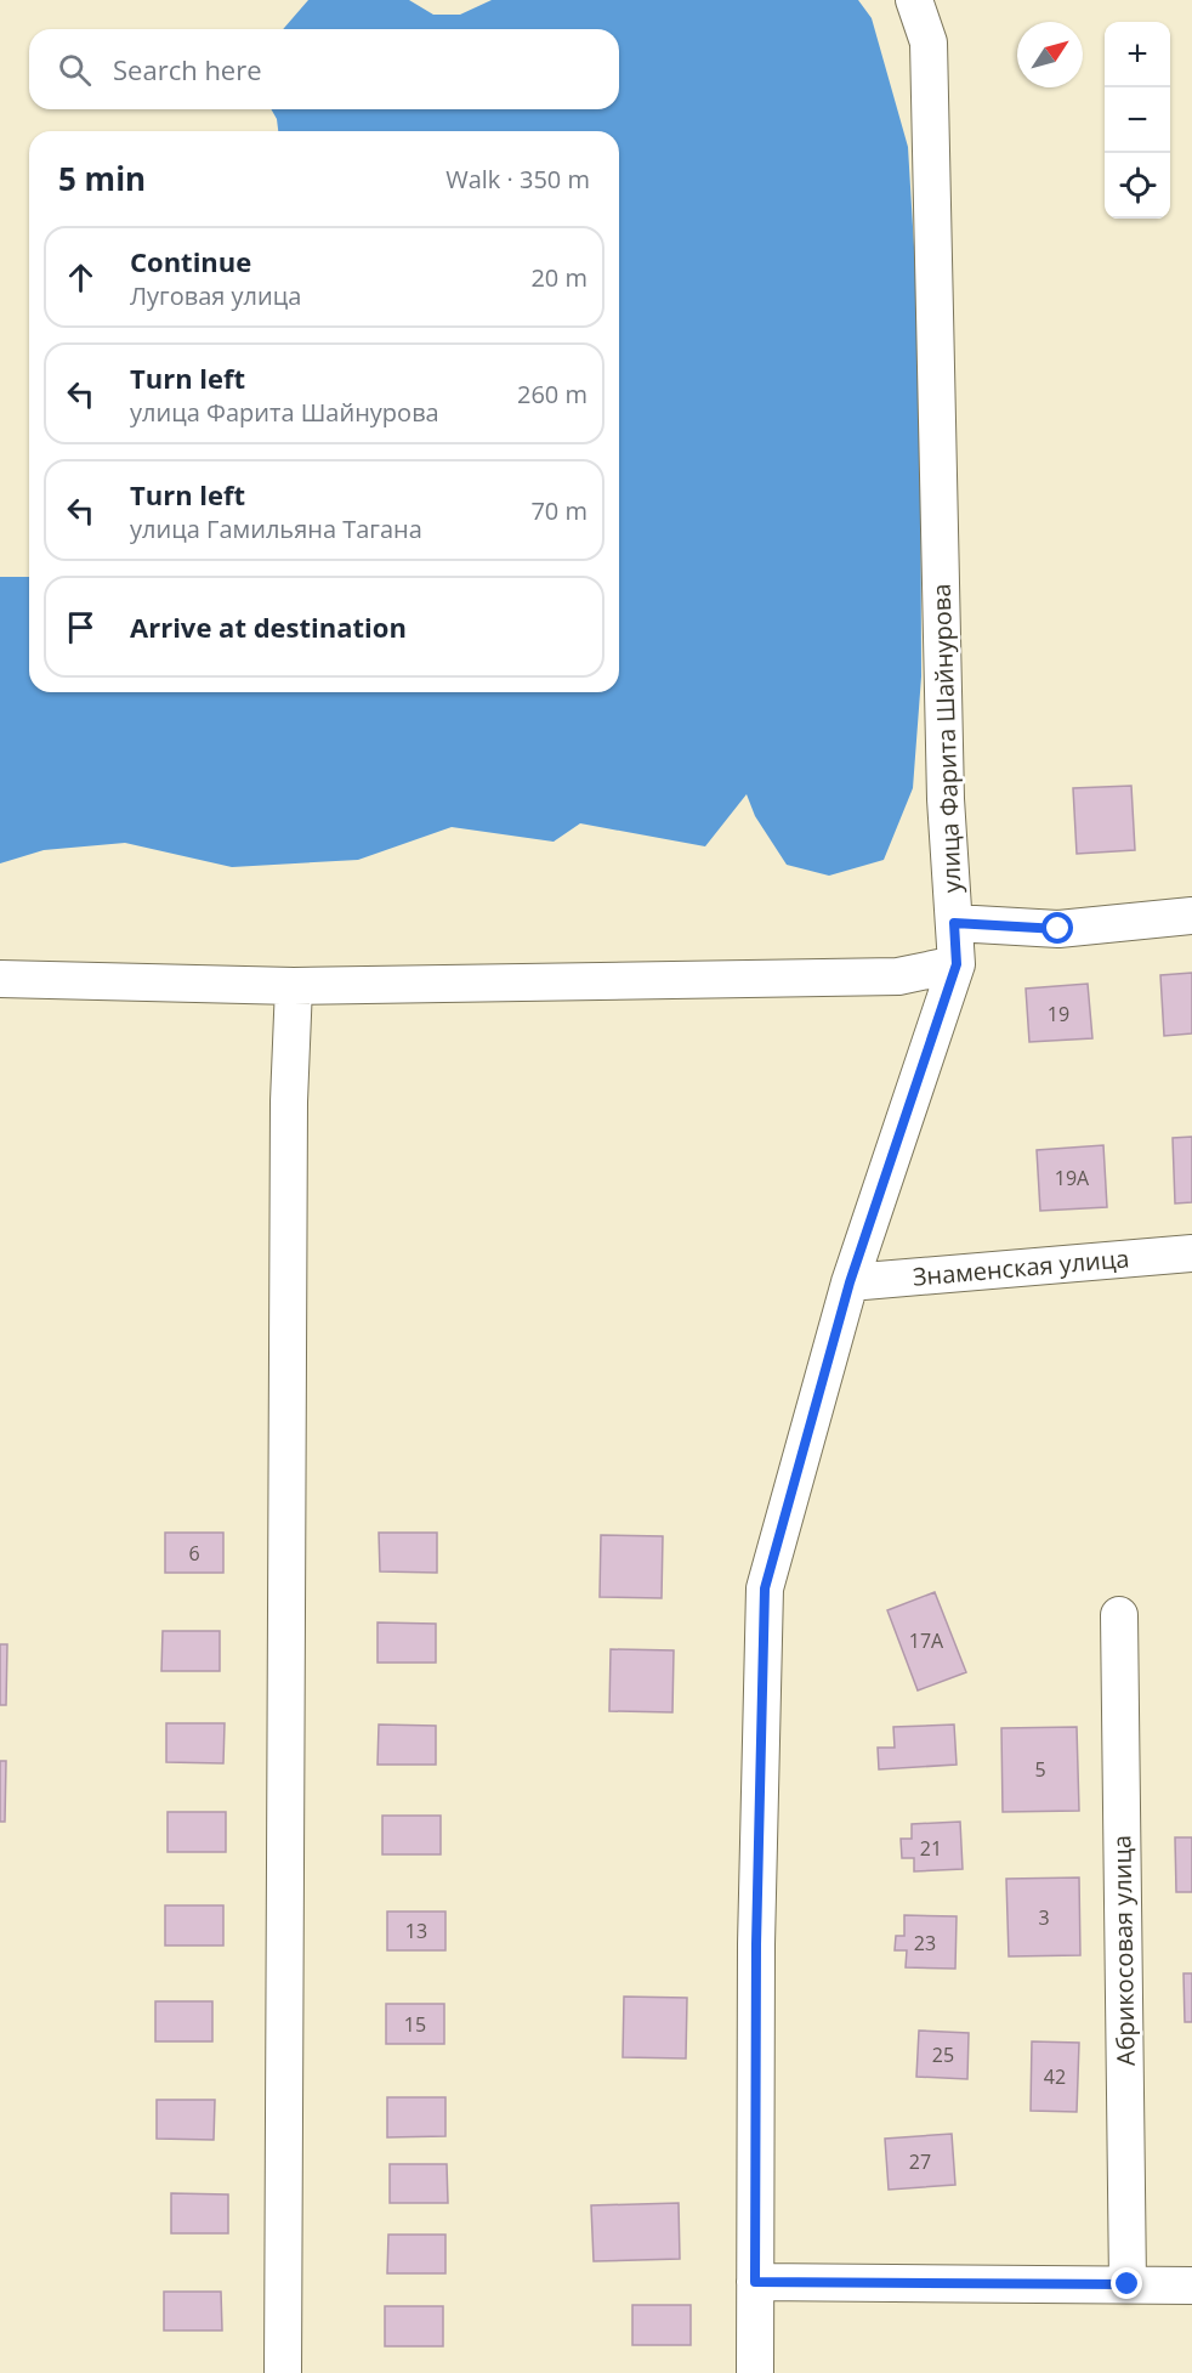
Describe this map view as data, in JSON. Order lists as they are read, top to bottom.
{
  "streets": {
    "street": ["улица Фарита Шайнурова", "Знаменская улица", "Абрикосовая улица"]
  },
  "crossings": [
    ["улица Фарита Шайнурова", "Знаменская улица"]
  ],
  "house_numbers": [
    "19",
    "19А",
    "6",
    "17А",
    "5",
    "21",
    "3",
    "13",
    "23",
    "15",
    "25",
    "42",
    "27"
  ],
  "north": "top right",
  "page": {
    "map_buttons": ["+", "−"],
    "search": "Search here",
    "heading": ["5 min", "Walk · 350 m"],
    "list": [
      ["Continue", "Луговая улица", "20 m"],
      ["Turn left", "улица Фарита Шайнурова", "260 m"],
      ["Turn left", "улица Гамильяна Тагана", "70 m"],
      "Arrive at destination"
    ]
  }
}
